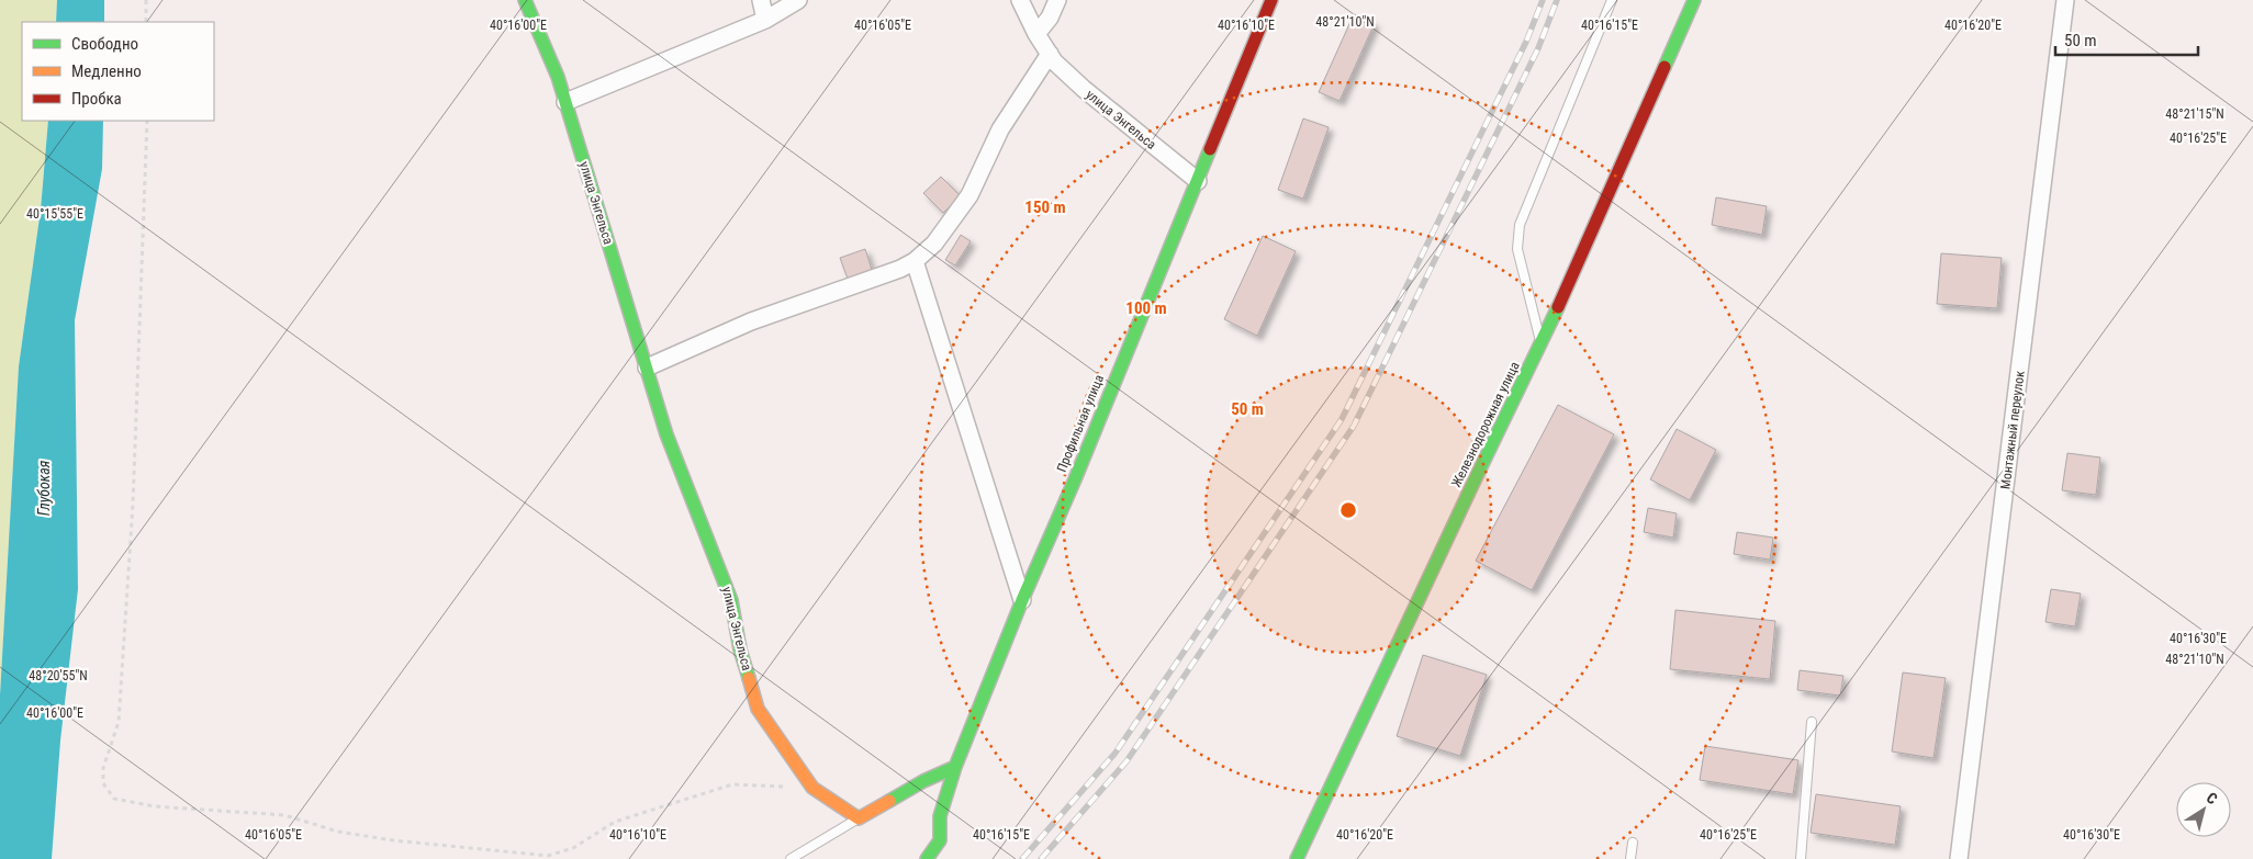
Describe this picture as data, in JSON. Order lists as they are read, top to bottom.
{
  "streets": {
    "street": [
      "улица Энгельса",
      "Профильная улица",
      "Железнодорожная улица",
      "Монтажный переулок"
    ]
  },
  "crossings": [
    ["улица Энгельса", "Профильная улица"]
  ],
  "water": ["Глубокая"],
  "legend": ["Свободно", "Медленно", "Пробка"],
  "scale_bar": "50 m",
  "north": "top right",
  "coordinates": [
    "48°21'10\"N",
    "40°16'00\"E",
    "40°16'05\"E",
    "40°16'10\"E",
    "40°16'20\"E",
    "40°16'15\"E",
    "48°21'15\"N",
    "40°16'25\"E",
    "40°15'55\"E",
    "40°16'30\"E",
    "48°20'55\"N"
  ],
  "rings": ["150 m", "100 m", "50 m"]
}
